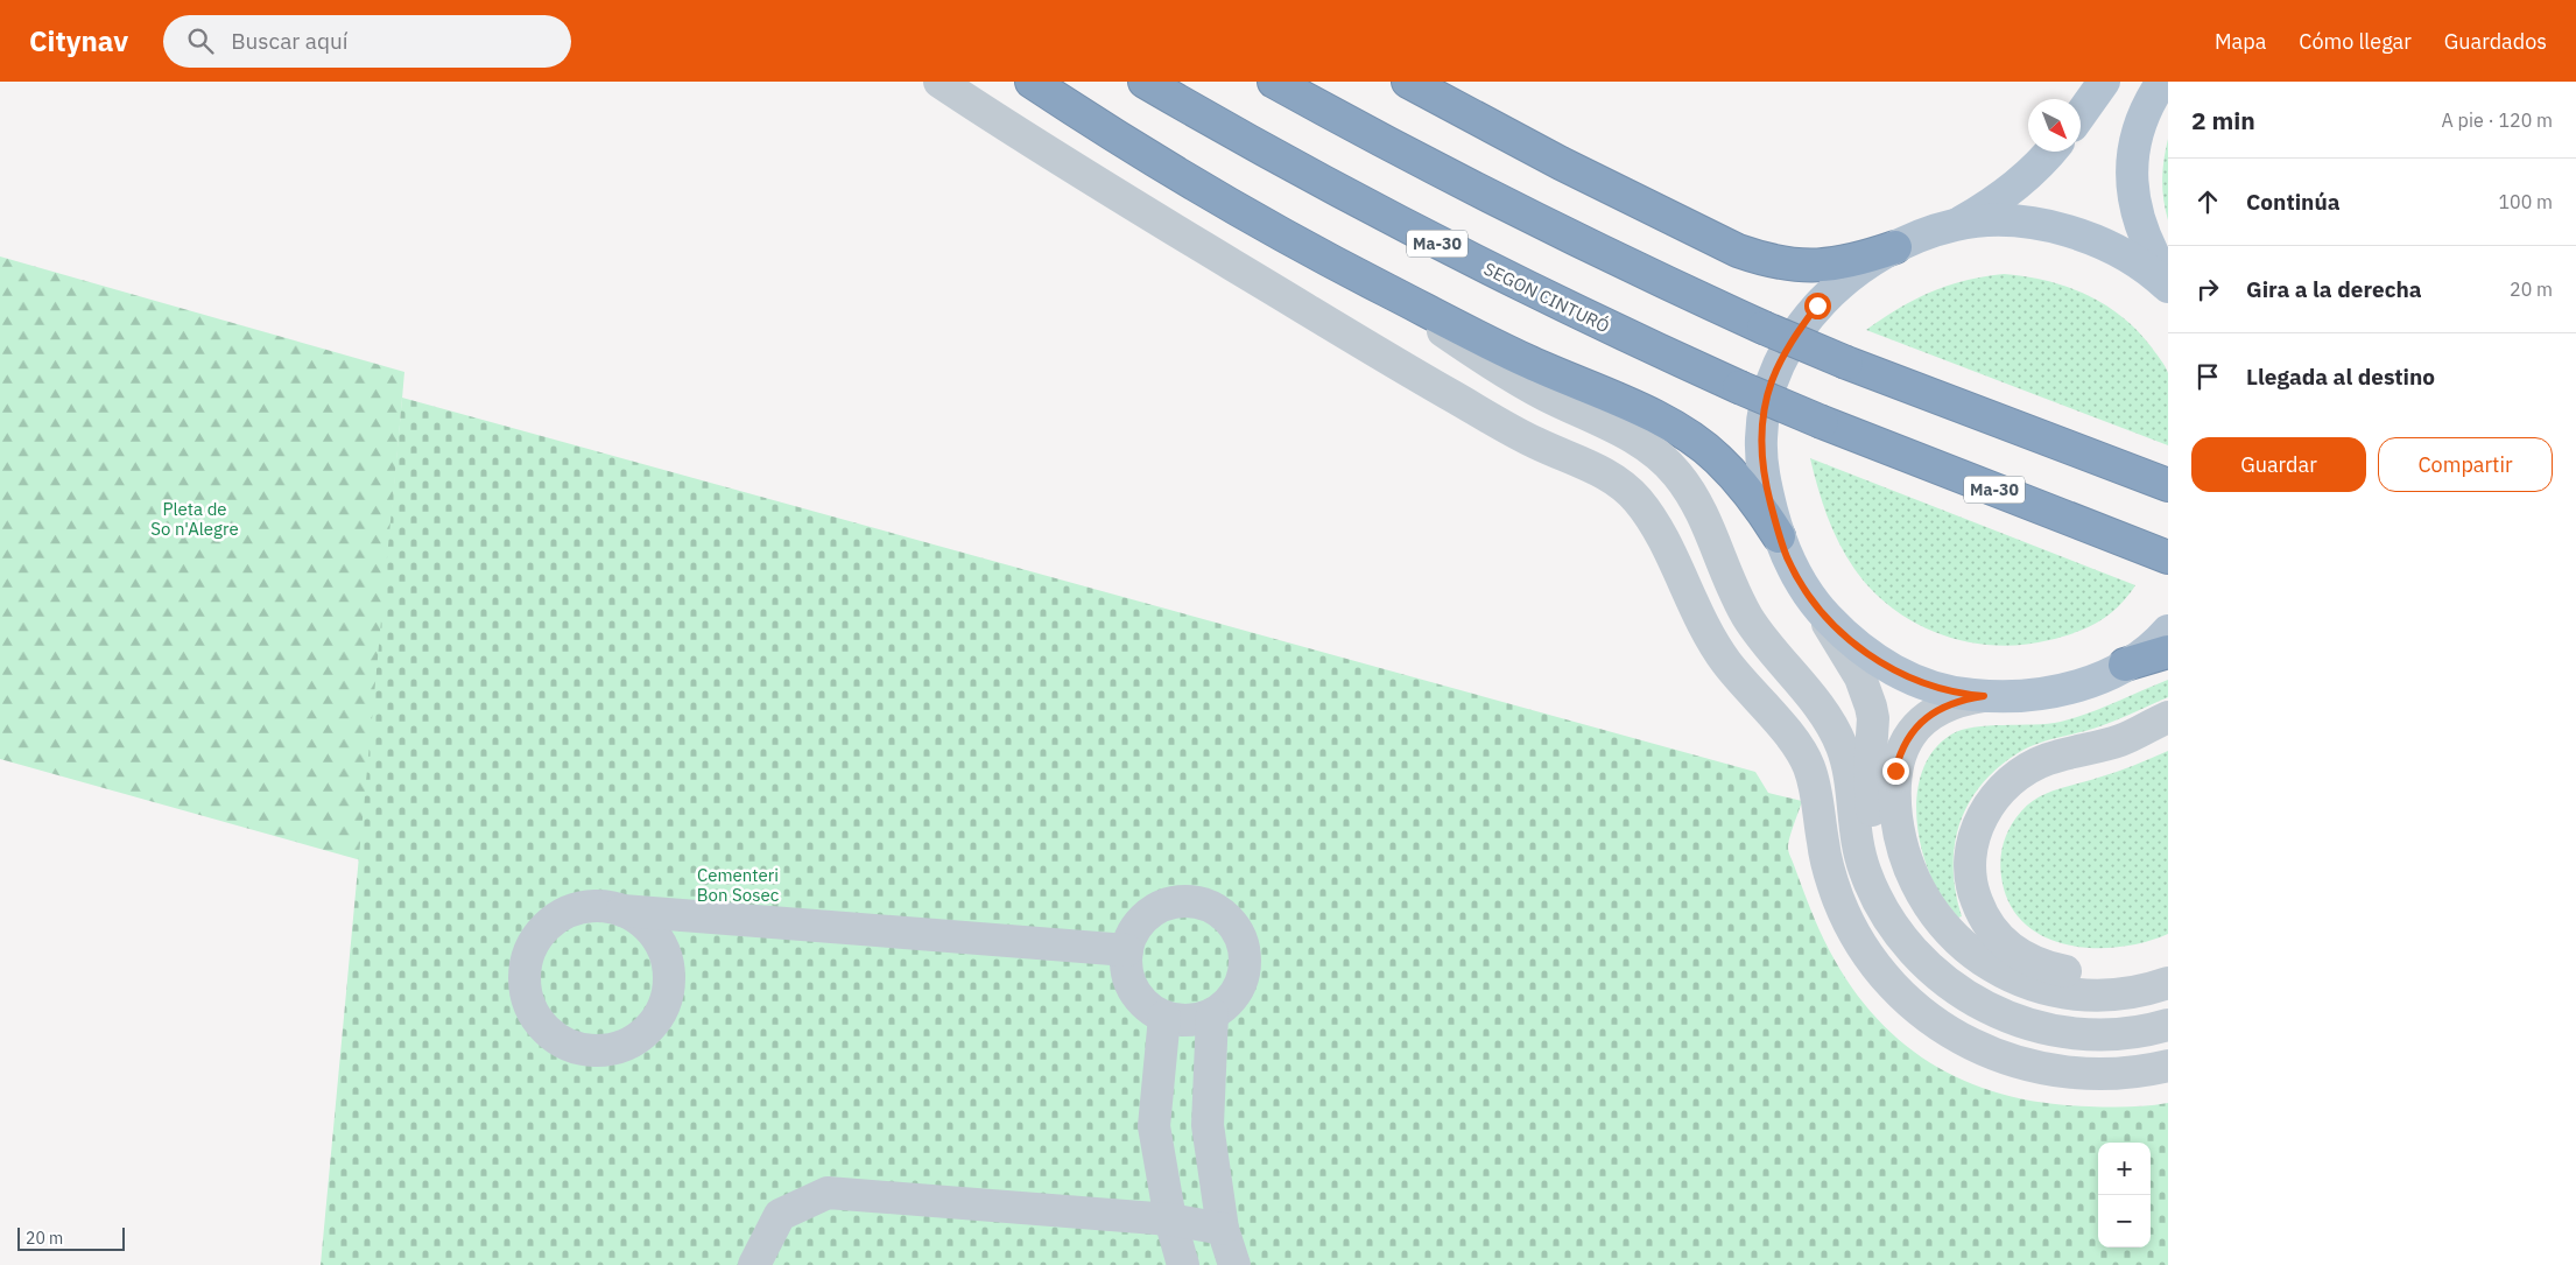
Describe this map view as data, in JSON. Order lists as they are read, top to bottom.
{
  "streets": {
    "highway": ["Ma-30", "SEGON CINTURÓ"]
  },
  "parks": ["Pleta de So n'Alegre", "Cementeri Bon Sosec"],
  "scale_bar": "20 m",
  "north": "bottom right",
  "page": {
    "header": "Citynav",
    "search": "Buscar aquí",
    "nav": ["Mapa", "Cómo llegar", "Guardados"],
    "heading": ["2 min", "A pie · 120 m"],
    "list": [
      ["Continúa", "100 m"],
      ["Gira a la derecha", "20 m"],
      "Llegada al destino"
    ],
    "buttons": ["Guardar", "Compartir"],
    "map_buttons": ["+", "−"],
    "scale": "20 m"
  }
}
